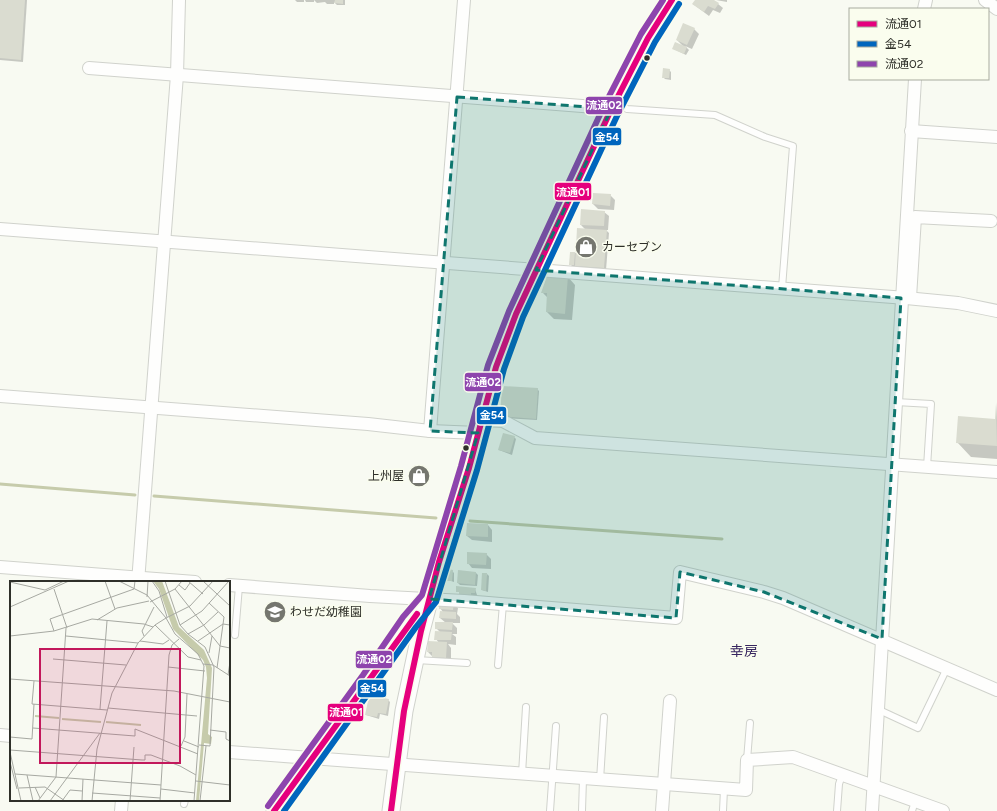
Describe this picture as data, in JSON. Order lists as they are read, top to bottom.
{
  "districts": ["幸房"],
  "places": {
    "shop": ["カーセブン", "上州屋"],
    "school or university": ["わせだ幼稚園"]
  },
  "lines": ["transit line 流通01", "transit line 流通02", "transit line 金54"],
  "legend": ["流通01", "金54", "流通02"]
}
